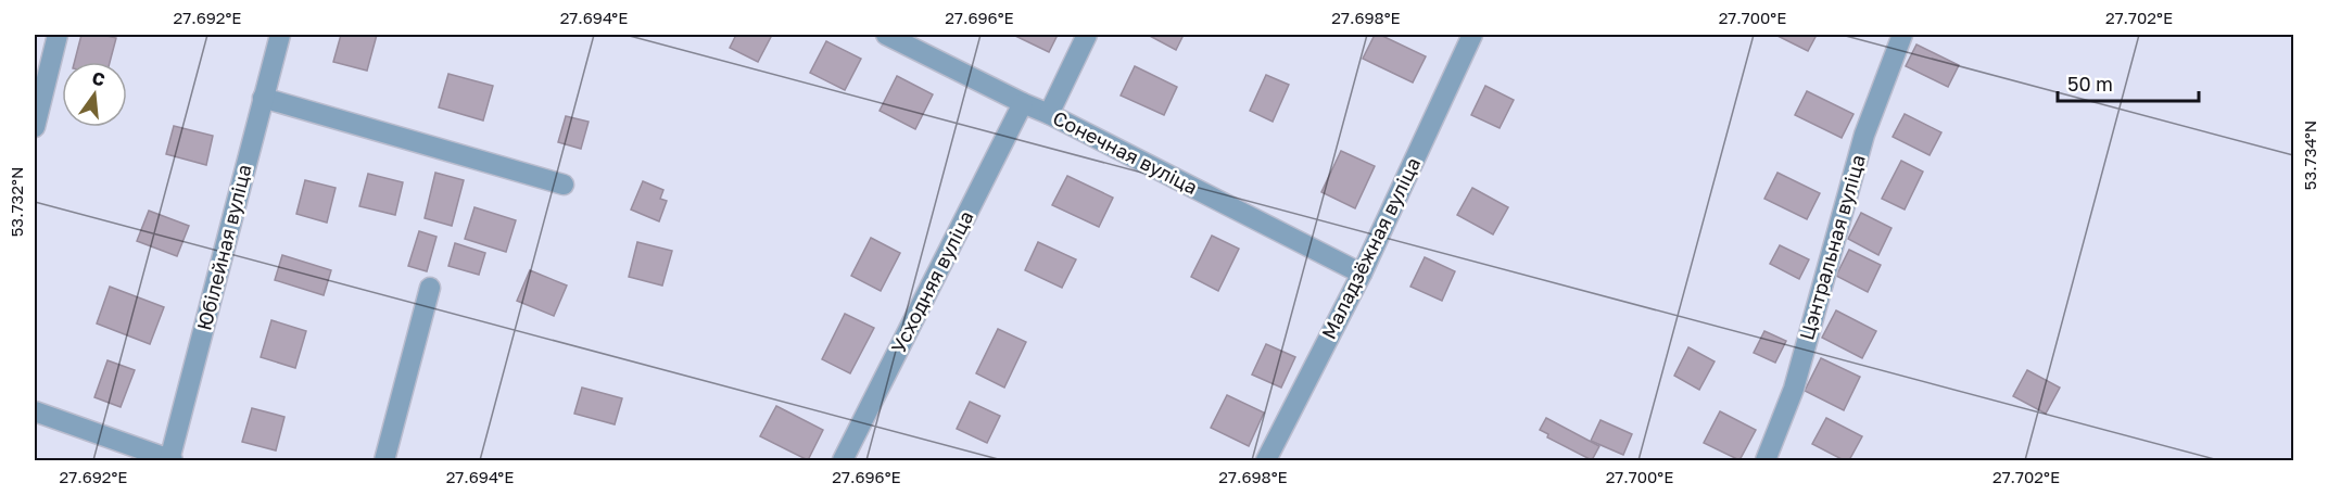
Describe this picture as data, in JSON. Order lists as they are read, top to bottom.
{
  "streets": {
    "street": [
      "Сонечная вуліца",
      "Юбілейная вуліца",
      "Цэнтральная вуліца",
      "Маладзёжная вуліца",
      "Усходняя вуліца"
    ]
  },
  "crossings": [
    ["Сонечная вуліца", "Маладзёжная вуліца"],
    ["Сонечная вуліца", "Усходняя вуліца"]
  ],
  "scale_bar": "50 m",
  "north": "top",
  "coordinates": [
    "27.692°E",
    "27.694°E",
    "27.696°E",
    "27.698°E",
    "27.700°E",
    "27.702°E",
    "53.734°N",
    "53.732°N"
  ]
}
